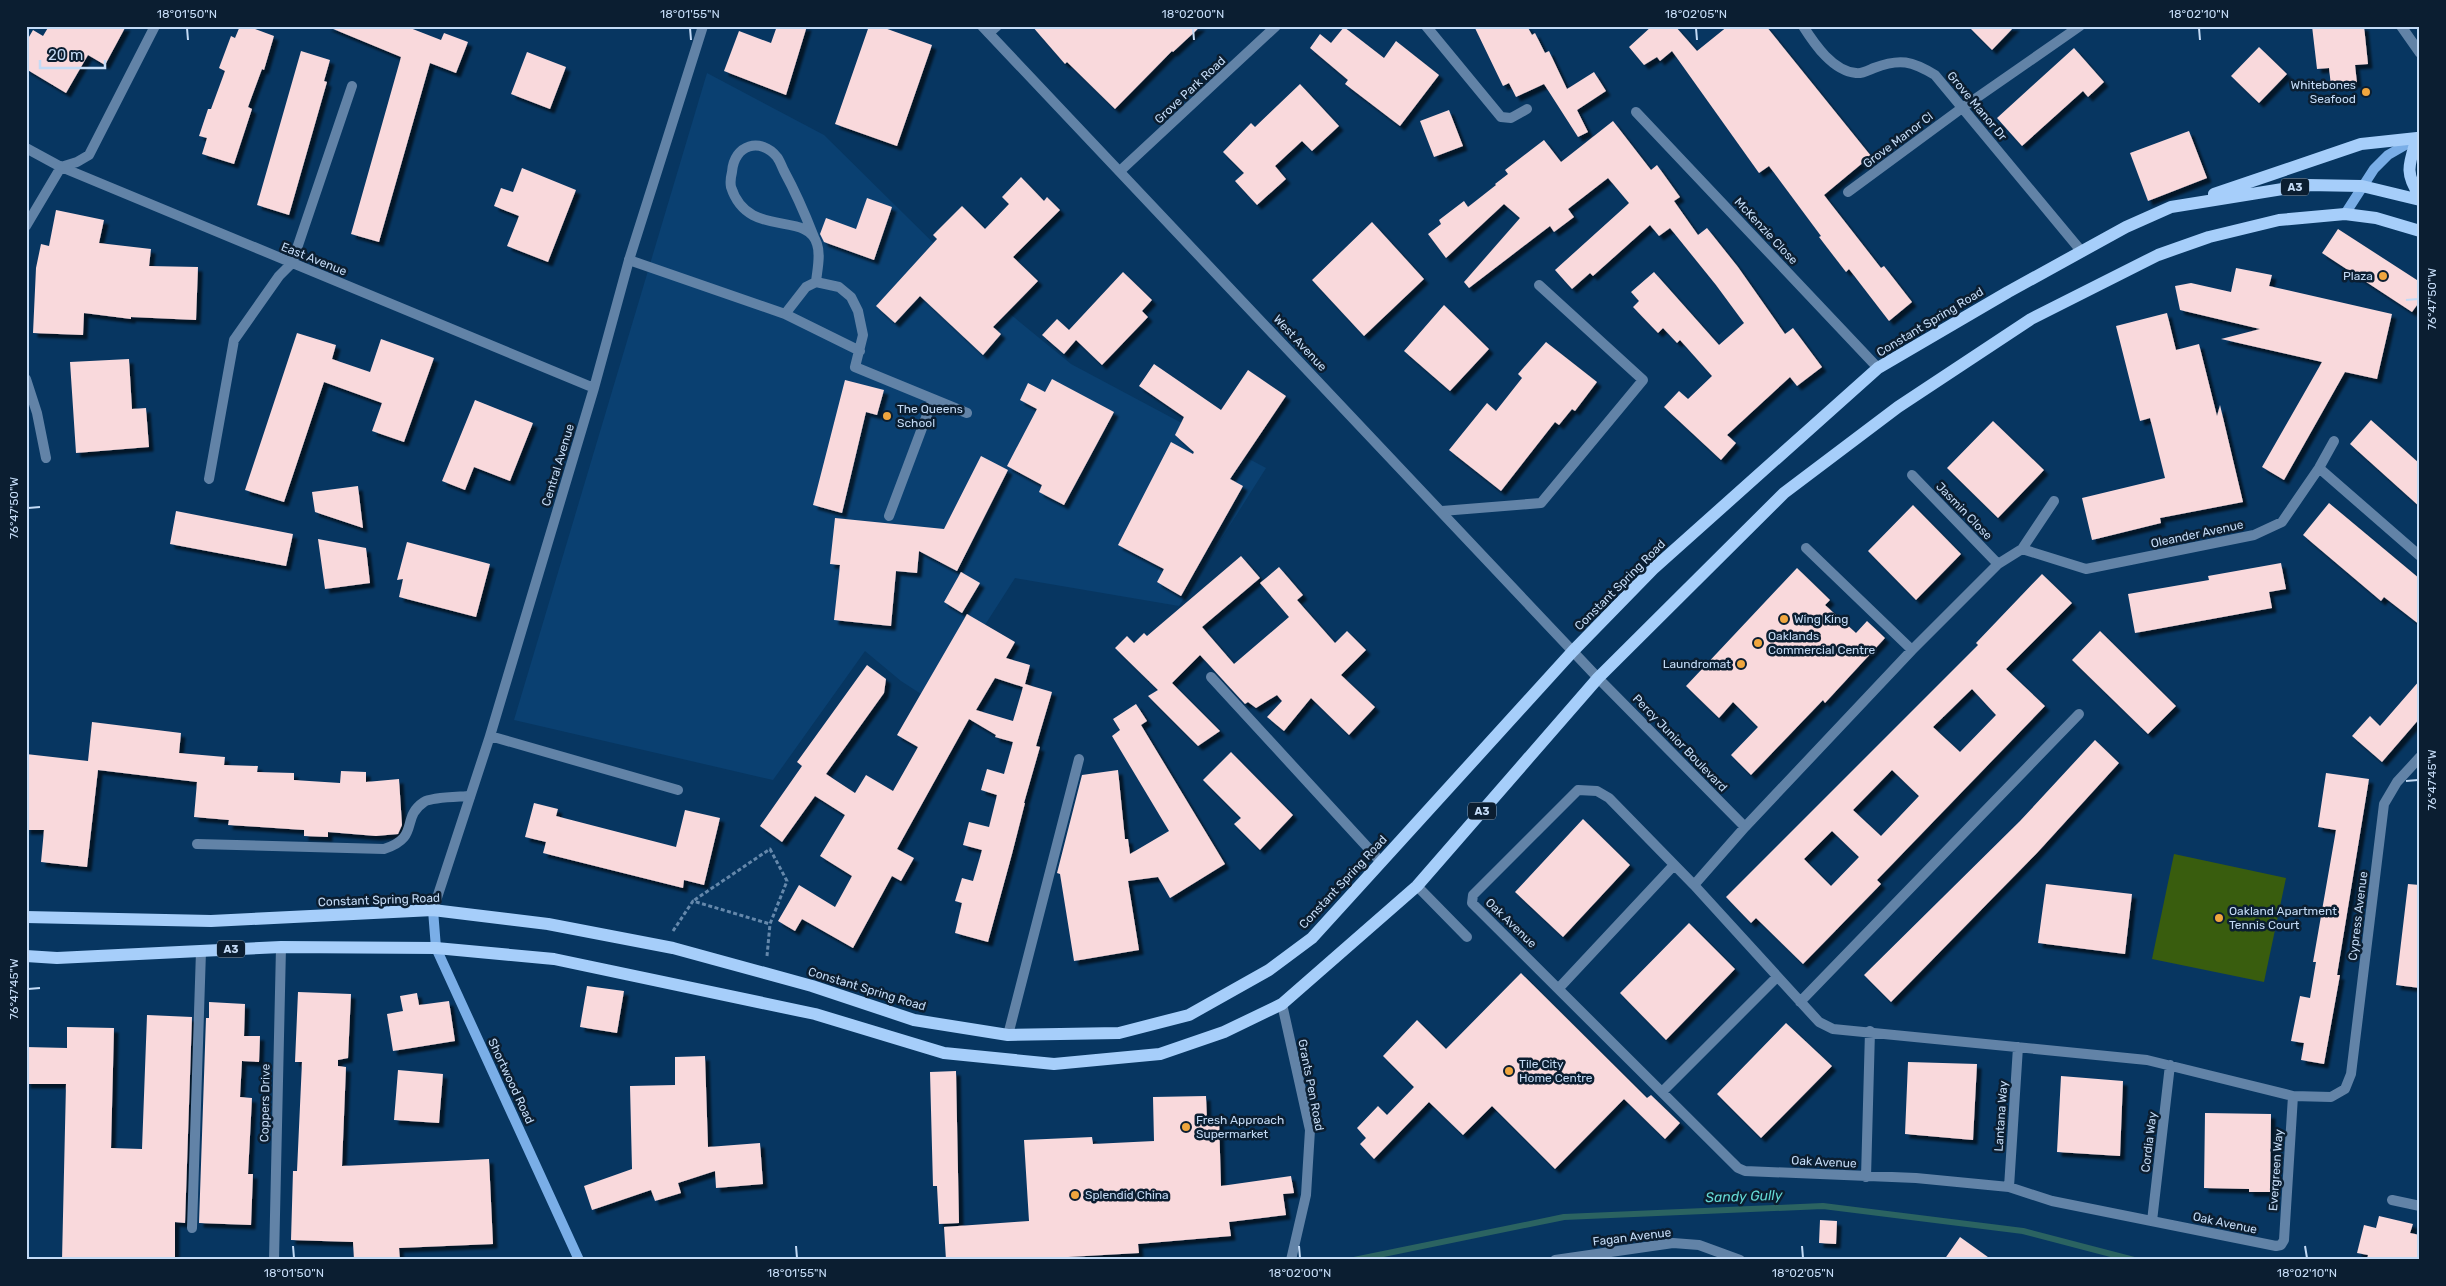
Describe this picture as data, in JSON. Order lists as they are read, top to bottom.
{
  "streets": {
    "main road": ["A3", "Constant Spring Road", "Shortwood Road"],
    "street": [
      "Grove Park Road",
      "Grove Manor Dr",
      "Grove Manor Cl",
      "McKenzie Close",
      "East Avenue",
      "West Avenue",
      "Central Avenue",
      "Jasmin Close",
      "Oleander Avenue",
      "Percy Junior Boulevard",
      "Cypress Avenue",
      "Oak Avenue",
      "Grants Pen Road",
      "Coppers Drive",
      "Lantana Way",
      "Cordia Way",
      "Evergreen Way",
      "Fagan Avenue"
    ]
  },
  "crossings": [
    ["Grove Park Road", "West Avenue"],
    ["Grove Manor Dr", "Grove Manor Cl"],
    ["Grove Manor Dr", "Constant Spring Road"],
    ["A3", "West Avenue"],
    ["A3", "Percy Junior Boulevard"],
    ["A3", "Shortwood Road"],
    ["A3", "Grants Pen Road"],
    ["A3", "Coppers Drive"],
    ["McKenzie Close", "Constant Spring Road"],
    ["East Avenue", "Central Avenue"],
    ["Constant Spring Road", "West Avenue"],
    ["Constant Spring Road", "Central Avenue"],
    ["Constant Spring Road", "Shortwood Road"],
    ["West Avenue", "Percy Junior Boulevard"],
    ["Central Avenue", "Shortwood Road"],
    ["Cypress Avenue", "Evergreen Way"],
    ["Oak Avenue", "Lantana Way"],
    ["Oak Avenue", "Cordia Way"],
    ["Oak Avenue", "Evergreen Way"]
  ],
  "water": ["Sandy Gully"],
  "places": [
    "Whitebones Seafood",
    "Plaza",
    "The Queens School",
    "Wing King",
    "Oaklands Commercial Centre",
    "Laundromat",
    "Oakland Apartment Tennis Court",
    "Tile City Home Centre",
    "Fresh Approach Supermarket",
    "Splendid China"
  ],
  "scale_bar": "20 m",
  "coordinates": [
    "18°01'50\"N",
    "18°01'55\"N",
    "18°02'00\"N",
    "18°02'05\"N",
    "18°02'10\"N",
    "76°47'50\"W",
    "76°47'45\"W"
  ]
}
